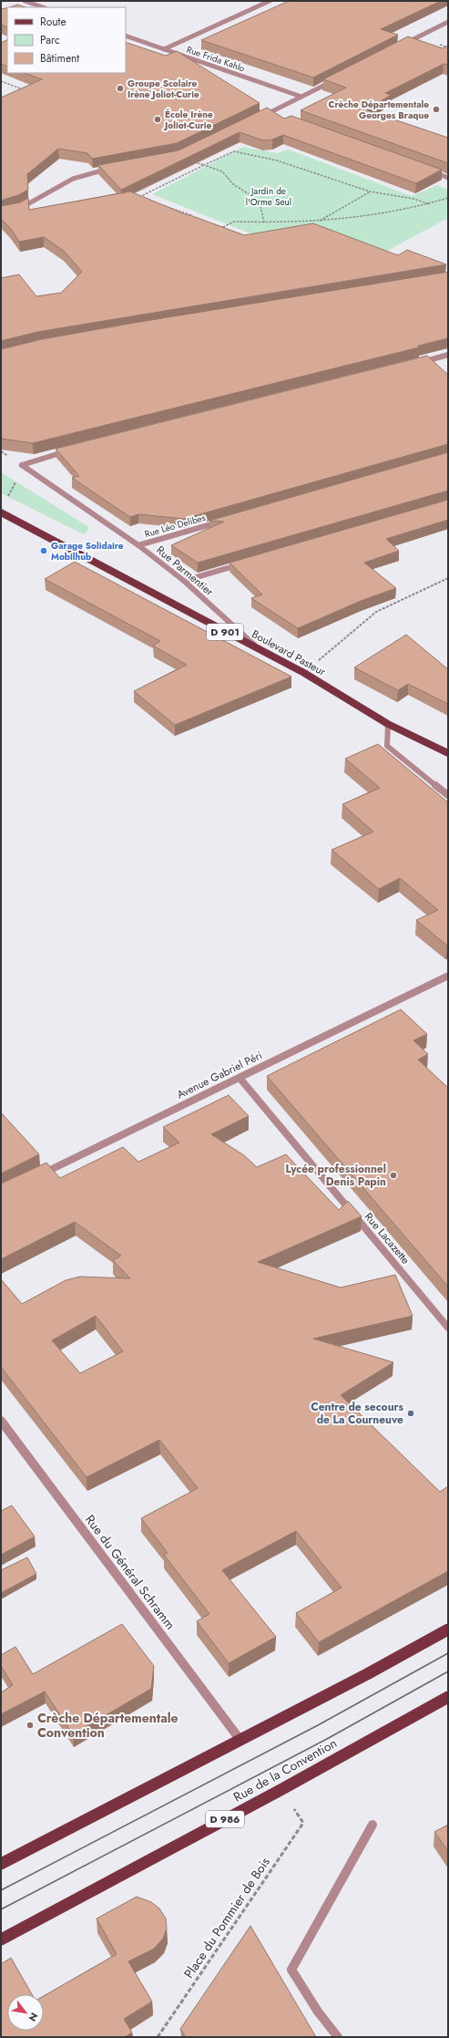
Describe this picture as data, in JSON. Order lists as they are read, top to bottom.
{
  "streets": {
    "main road": [
      "D 901",
      "Boulevard Pasteur",
      "Rue de la Convention",
      "D 986"
    ],
    "street": [
      "Rue Frida Kahlo",
      "Rue Léo Delibes",
      "Rue Parmentier",
      "Avenue Gabriel Péri",
      "Rue Lacazette",
      "Rue du Général Schramm"
    ],
    "path": ["Place du Pommier de Bois"]
  },
  "crossings": [
    ["Rue Léo Delibes", "Rue Parmentier"],
    ["Rue Parmentier", "Boulevard Pasteur"],
    ["Avenue Gabriel Péri", "Rue Lacazette"]
  ],
  "parks": ["Jardin de l'Orme Seul"],
  "places": [
    "Groupe Scolaire Irène Joliot-Curie",
    "Crèche Départementale Georges Braque",
    "École Irène Joliot-Curie",
    "Garage Solidaire Mobilhub",
    "Lycée professionnel Denis Papin",
    "Centre de secours de La Courneuve",
    "Crèche Départementale Convention"
  ],
  "legend": ["Route", "Parc", "Bâtiment"],
  "north": "bottom right"
}
